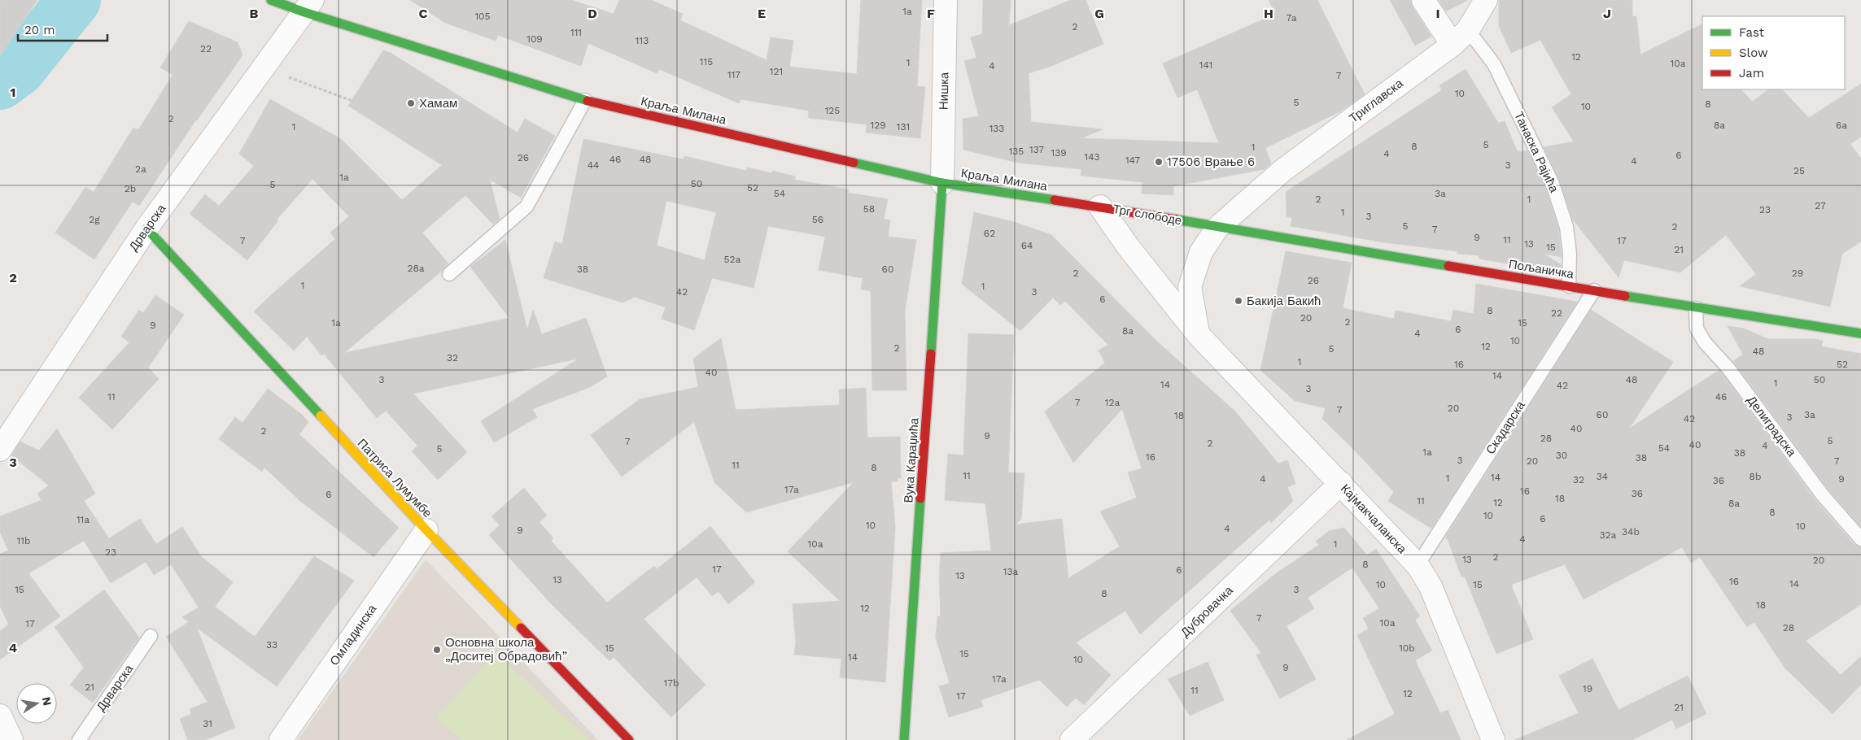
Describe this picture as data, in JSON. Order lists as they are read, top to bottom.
{
  "streets": {
    "main road": [
      "Краља Милана",
      "Трг слободе",
      "Пољаничка",
      "Вука Караџића",
      "Патриса Лумумбе"
    ],
    "street": [
      "Нишка",
      "Триглавска",
      "Танаска Рајића",
      "Дрварска",
      "Кајмакчаланска",
      "Дубровачка",
      "Омладинска"
    ],
    "lane": ["Делиградска", "Скадарска"]
  },
  "crossings": [
    ["Нишка", "Краља Милана"],
    ["Нишка", "Вука Караџића"],
    ["Триглавска", "Танаска Рајића"],
    ["Триглавска", "Трг слободе"],
    ["Триглавска", "Пољаничка"],
    ["Краља Милана", "Трг слободе"],
    ["Краља Милана", "Дрварска"],
    ["Краља Милана", "Вука Караџића"],
    ["Танаска Рајића", "Пољаничка"],
    ["Трг слободе", "Пољаничка"],
    ["Трг слободе", "Кајмакчаланска"],
    ["Дрварска", "Патриса Лумумбе"],
    ["Пољаничка", "Делиградска"],
    ["Пољаничка", "Скадарска"],
    ["Скадарска", "Кајмакчаланска"],
    ["Патриса Лумумбе", "Омладинска"],
    ["Кајмакчаланска", "Дубровачка"]
  ],
  "places": [
    "Хамам",
    "17506 Врање 6",
    "Бакија Бакић",
    "Основна школа „Доситеј Обрадовић”"
  ],
  "house_numbers": [
    "1a",
    "105",
    "7a",
    "2",
    "111",
    "109",
    "113",
    "22",
    "12",
    "115",
    "1",
    "10a",
    "141",
    "4",
    "121",
    "117",
    "7",
    "10",
    "5",
    "8",
    "10",
    "125",
    "2",
    "129",
    "8a",
    "6a",
    "1",
    "131",
    "133",
    "5",
    "8",
    "1",
    "137",
    "135",
    "139",
    "4",
    "6",
    "143",
    "26",
    "46",
    "48",
    "147",
    "4",
    "44",
    "3",
    "2a",
    "25",
    "1a",
    "50",
    "5",
    "52",
    "2b",
    "54",
    "3a",
    "2",
    "1",
    "27",
    "58",
    "23",
    "1",
    "3",
    "2g",
    "56",
    "5",
    "2",
    "7",
    "62",
    "9",
    "11",
    "7",
    "17",
    "13",
    "64",
    "15",
    "21",
    "52a",
    "28a",
    "38",
    "60",
    "2",
    "29",
    "26",
    "1",
    "1",
    "42",
    "3",
    "6",
    "8",
    "22",
    "20",
    "2",
    "1a",
    "15",
    "9",
    "6",
    "8a",
    "4",
    "10",
    "12",
    "2",
    "5",
    "48",
    "32",
    "1",
    "16",
    "52",
    "40",
    "14",
    "3",
    "48",
    "50",
    "1",
    "14",
    "42",
    "3",
    "11",
    "46",
    "7",
    "12a",
    "20",
    "7",
    "60",
    "3a",
    "18",
    "3",
    "42",
    "40",
    "2",
    "9",
    "28",
    "5",
    "7",
    "2",
    "40",
    "4",
    "54",
    "5",
    "1a",
    "38",
    "30",
    "16",
    "38",
    "3",
    "20",
    "7",
    "11",
    "8",
    "11",
    "34",
    "8b",
    "14",
    "1",
    "4",
    "9",
    "32",
    "36",
    "17a",
    "16",
    "36",
    "6",
    "18",
    "11",
    "12",
    "8a",
    "8",
    "10",
    "6",
    "11a",
    "10",
    "10",
    "4",
    "9",
    "34b",
    "32a",
    "4",
    "11b",
    "10a",
    "1",
    "23",
    "2",
    "13",
    "20",
    "8",
    "17",
    "6",
    "13a",
    "13",
    "13",
    "16",
    "14",
    "10",
    "15",
    "15",
    "3",
    "8",
    "18",
    "12",
    "7",
    "10a",
    "17",
    "28",
    "33",
    "15",
    "10b",
    "15",
    "14",
    "10",
    "9",
    "17a",
    "17b",
    "21",
    "19",
    "11",
    "12",
    "17",
    "21",
    "31"
  ],
  "legend": ["Fast", "Slow", "Jam"],
  "scale_bar": "20 m",
  "north": "right",
  "grid": {
    "columns": [
      "B",
      "C",
      "D",
      "E",
      "F",
      "G",
      "H",
      "I",
      "J"
    ],
    "rows": [
      "1",
      "2",
      "3",
      "4"
    ]
  }
}
